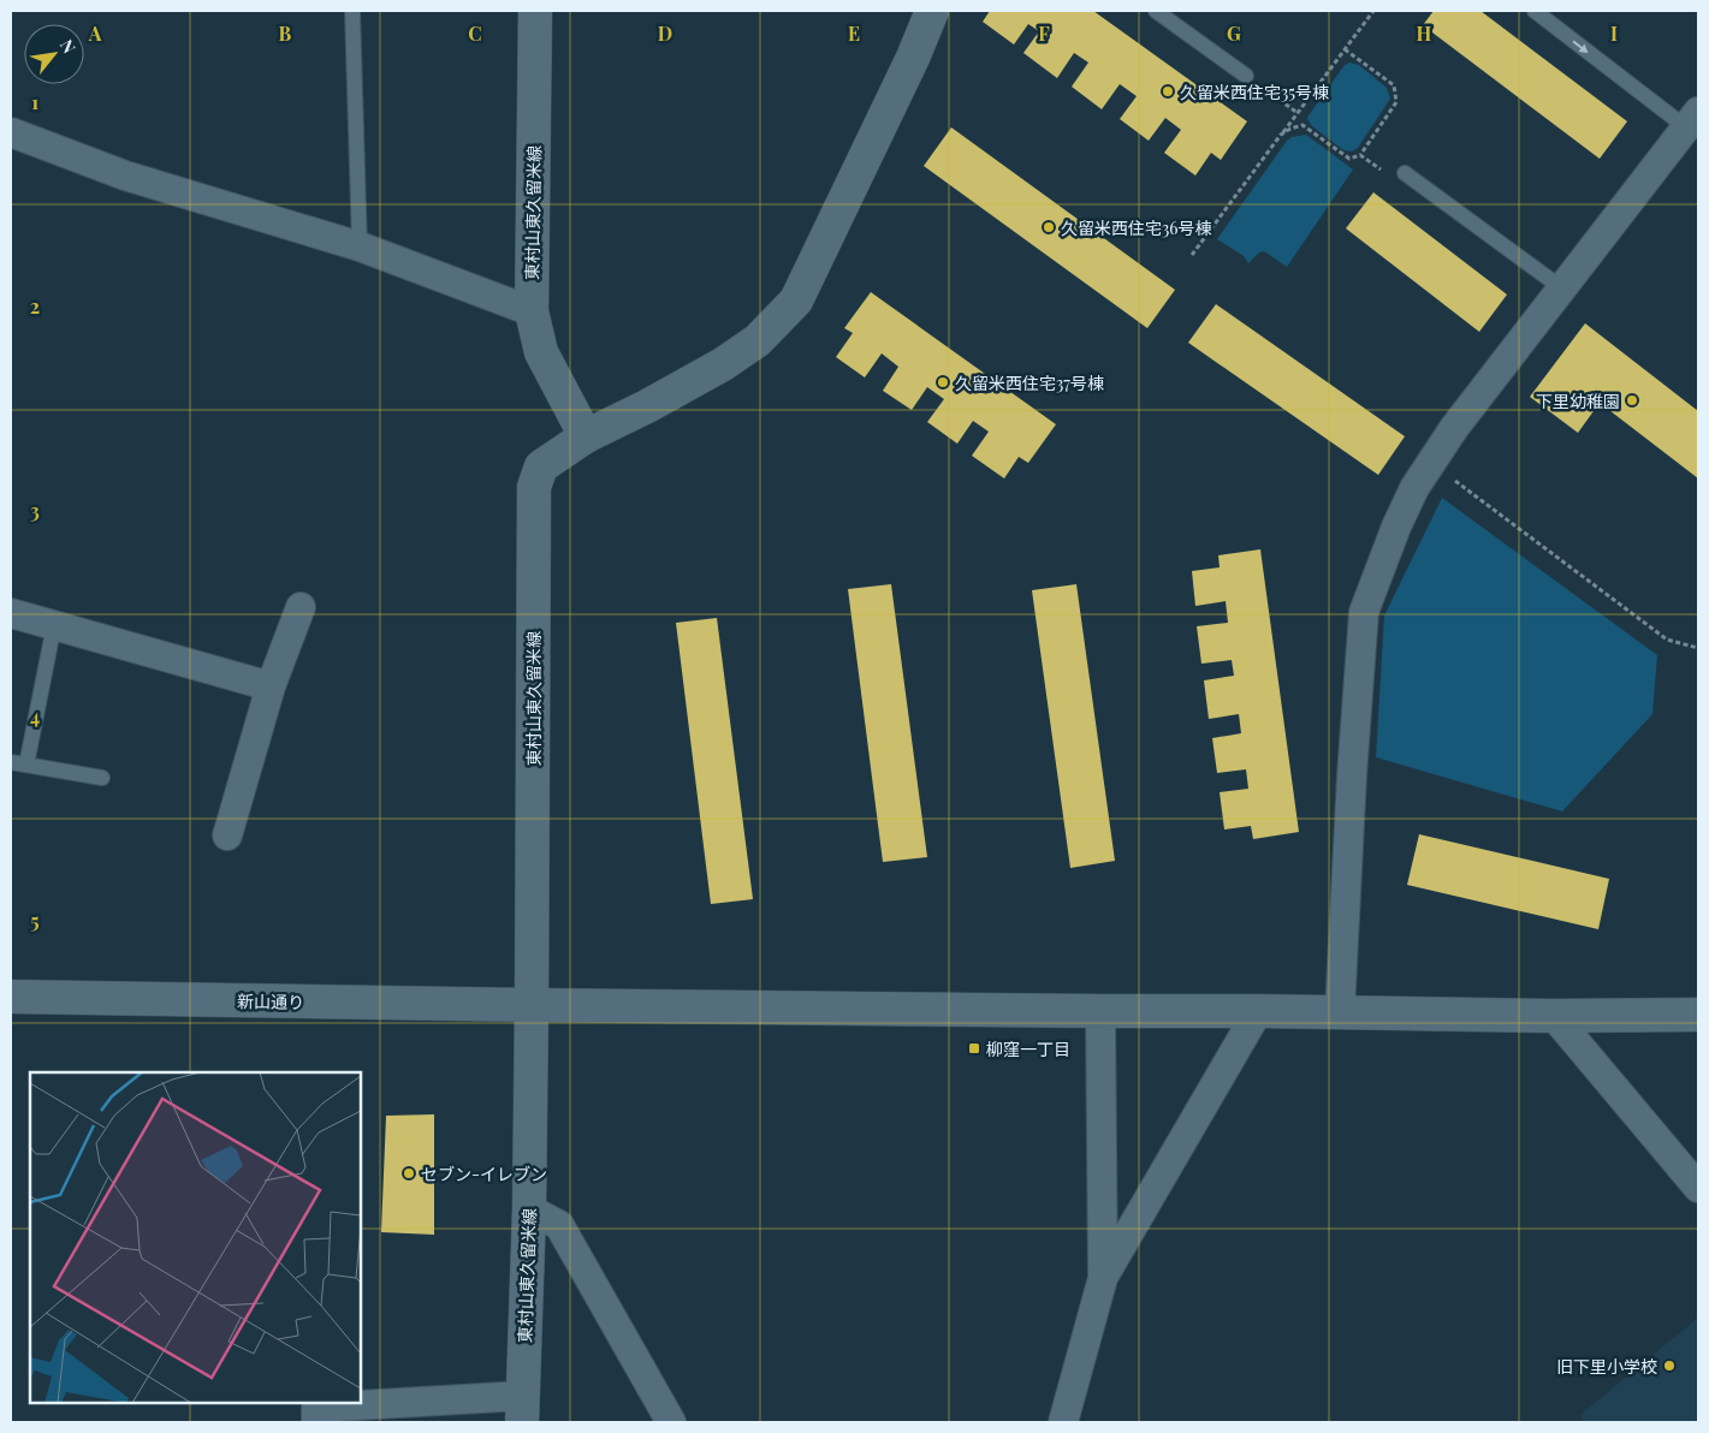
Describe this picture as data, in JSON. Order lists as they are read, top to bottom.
{
  "streets": {
    "street": ["東村山東久留米線", "新山通り"]
  },
  "crossings": [
    ["東村山東久留米線", "新山通り"]
  ],
  "places": {
    "other": [
      "久留米西住宅35号棟",
      "久留米西住宅36号棟",
      "久留米西住宅37号棟",
      "下里幼稚園",
      "セブン-イレブン",
      "旧下里小学校"
    ],
    "transit": ["柳窪一丁目"]
  },
  "north": "top right",
  "grid": {
    "columns": [
      "A",
      "B",
      "C",
      "D",
      "E",
      "F",
      "G",
      "H",
      "I"
    ],
    "rows": [
      "1",
      "2",
      "3",
      "4",
      "5"
    ]
  }
}
